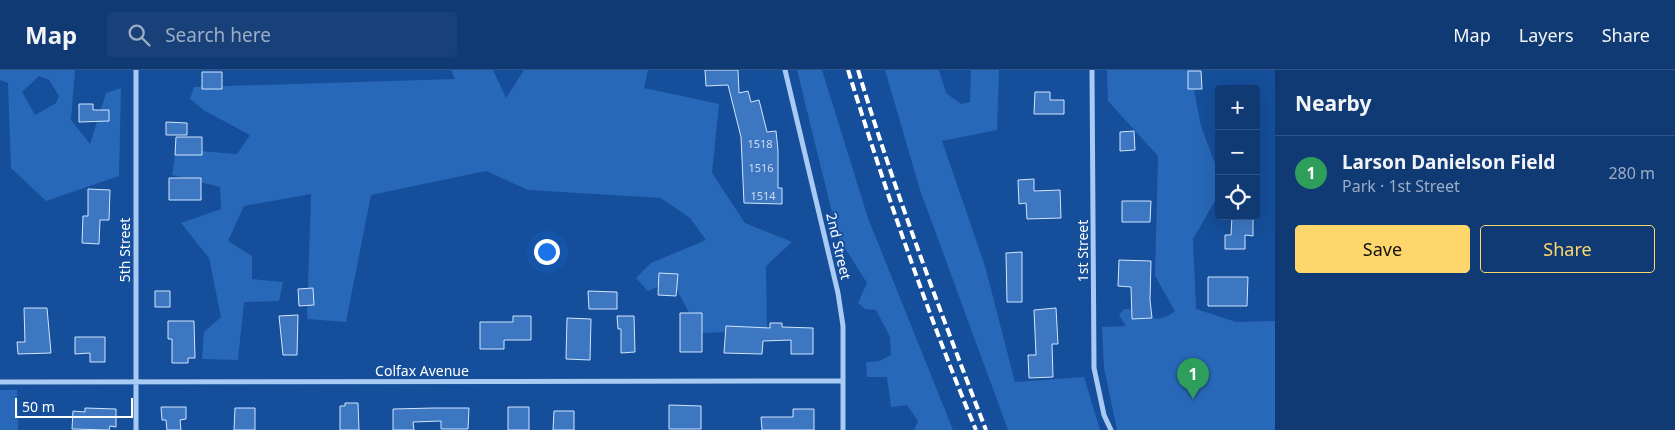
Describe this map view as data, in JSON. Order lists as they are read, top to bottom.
{
  "streets": {
    "street": [
      "2nd Street",
      "5th Street",
      "1st Street",
      "Colfax Avenue"
    ]
  },
  "crossings": [
    ["2nd Street", "Colfax Avenue"],
    ["5th Street", "Colfax Avenue"]
  ],
  "house_numbers": ["1518", "1516", "1514"],
  "scale_bar": "50 m",
  "page": {
    "header": "Map",
    "search": "Search here",
    "nav": ["Map", "Layers", "Share"],
    "heading": "Nearby",
    "map_buttons": ["+", "−"],
    "list": [
      {
        "mark": "1",
        "name": "Larson Danielson Field",
        "note": "Park · 1st Street",
        "value": "280 m"
      }
    ],
    "buttons": ["Save", "Share"],
    "pins": "1",
    "scale": "50 m"
  }
}
